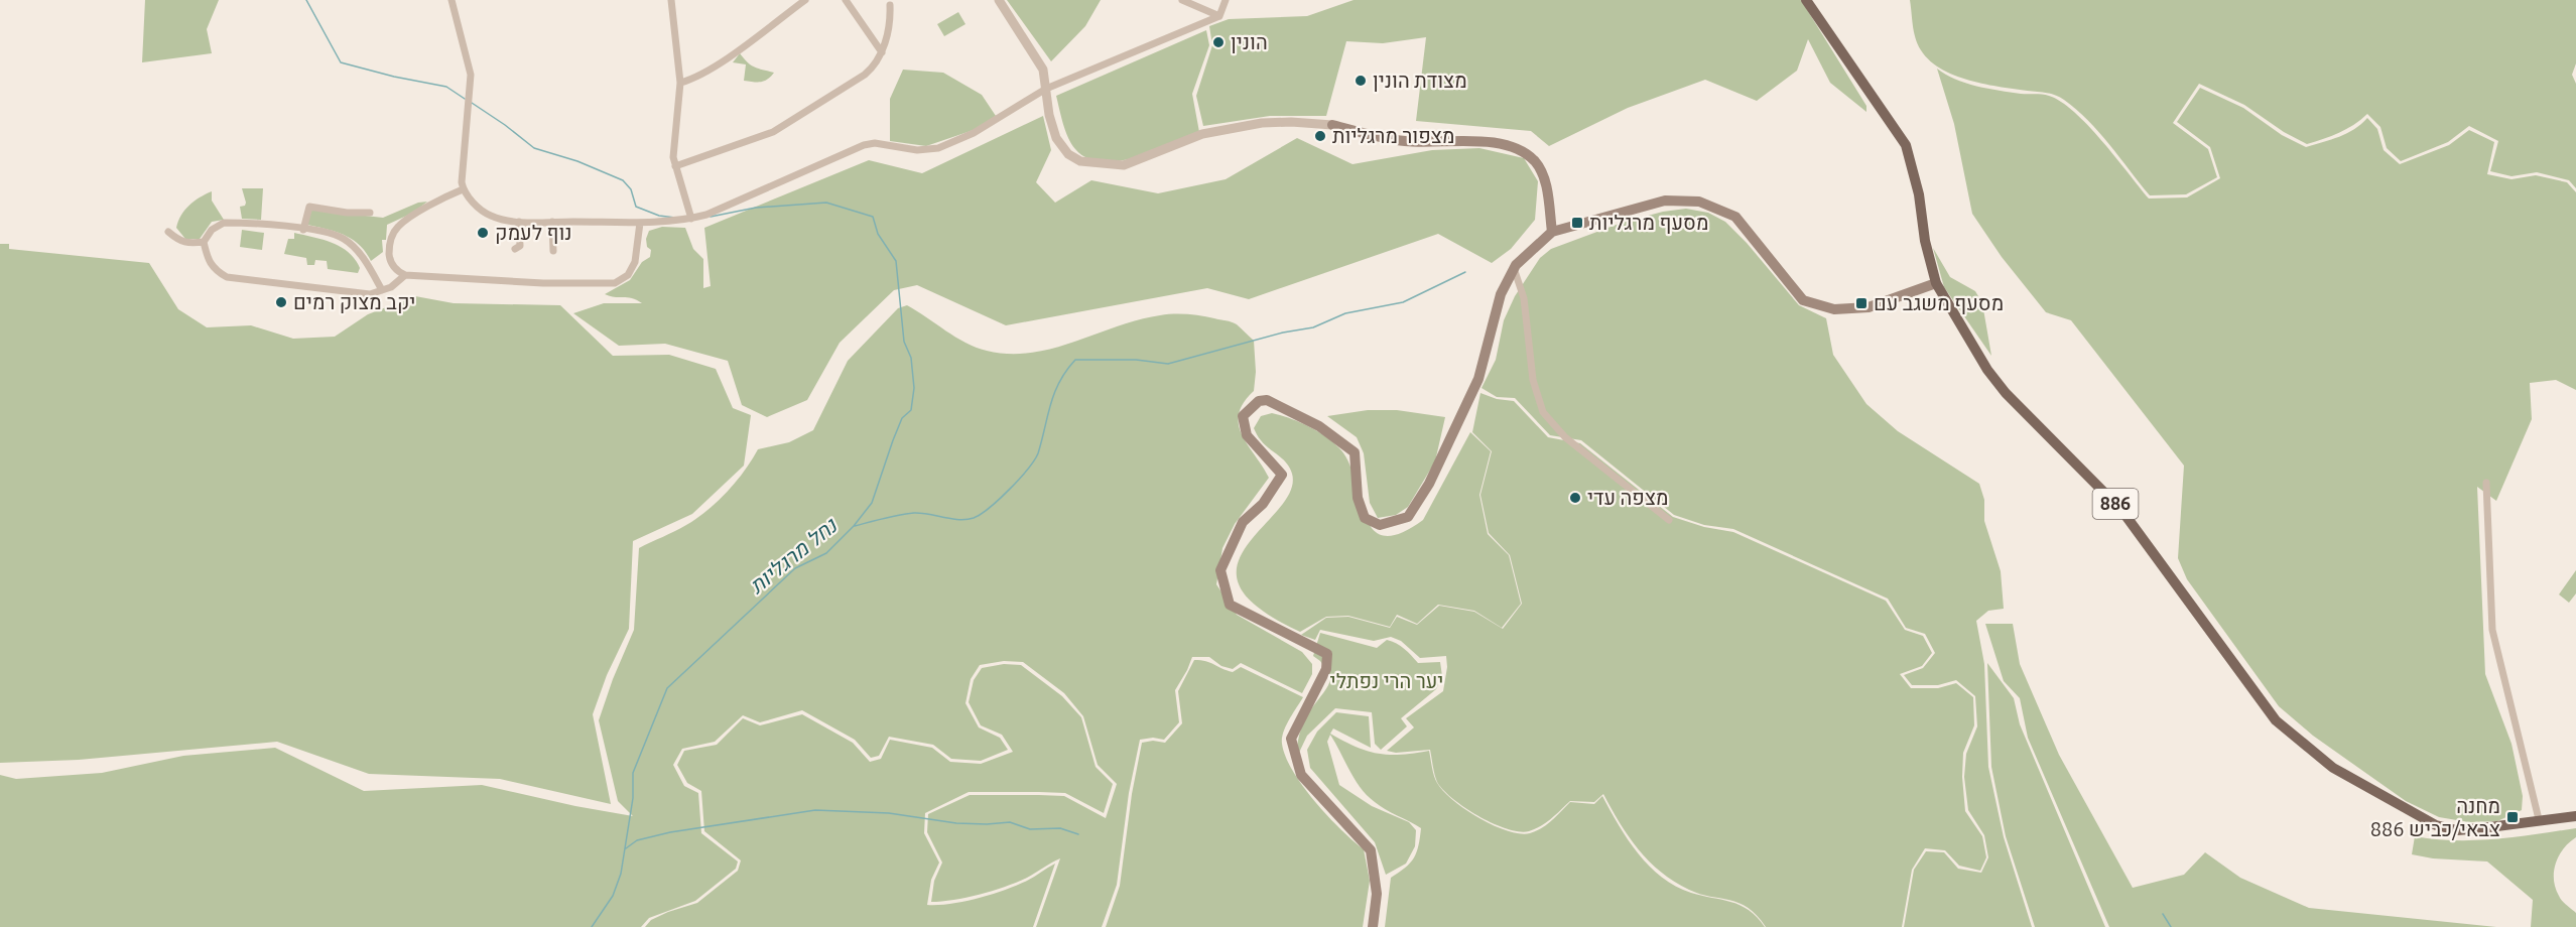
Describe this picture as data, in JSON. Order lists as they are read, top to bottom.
{
  "streets": {
    "main road": ["886"]
  },
  "water": ["נחל מרגליות"],
  "parks": ["יער הרי נפתלי"],
  "places": {
    "other": [
      "הונין",
      "מצודת הונין",
      "מצפור מרגליות",
      "נוף לעמק",
      "יקב מצוק רמים",
      "מצפה עדי"
    ],
    "transit": ["מסעף מרגליות", "מסעף משגב עם", "מחנה צבאי/כביש 886"]
  }
}
